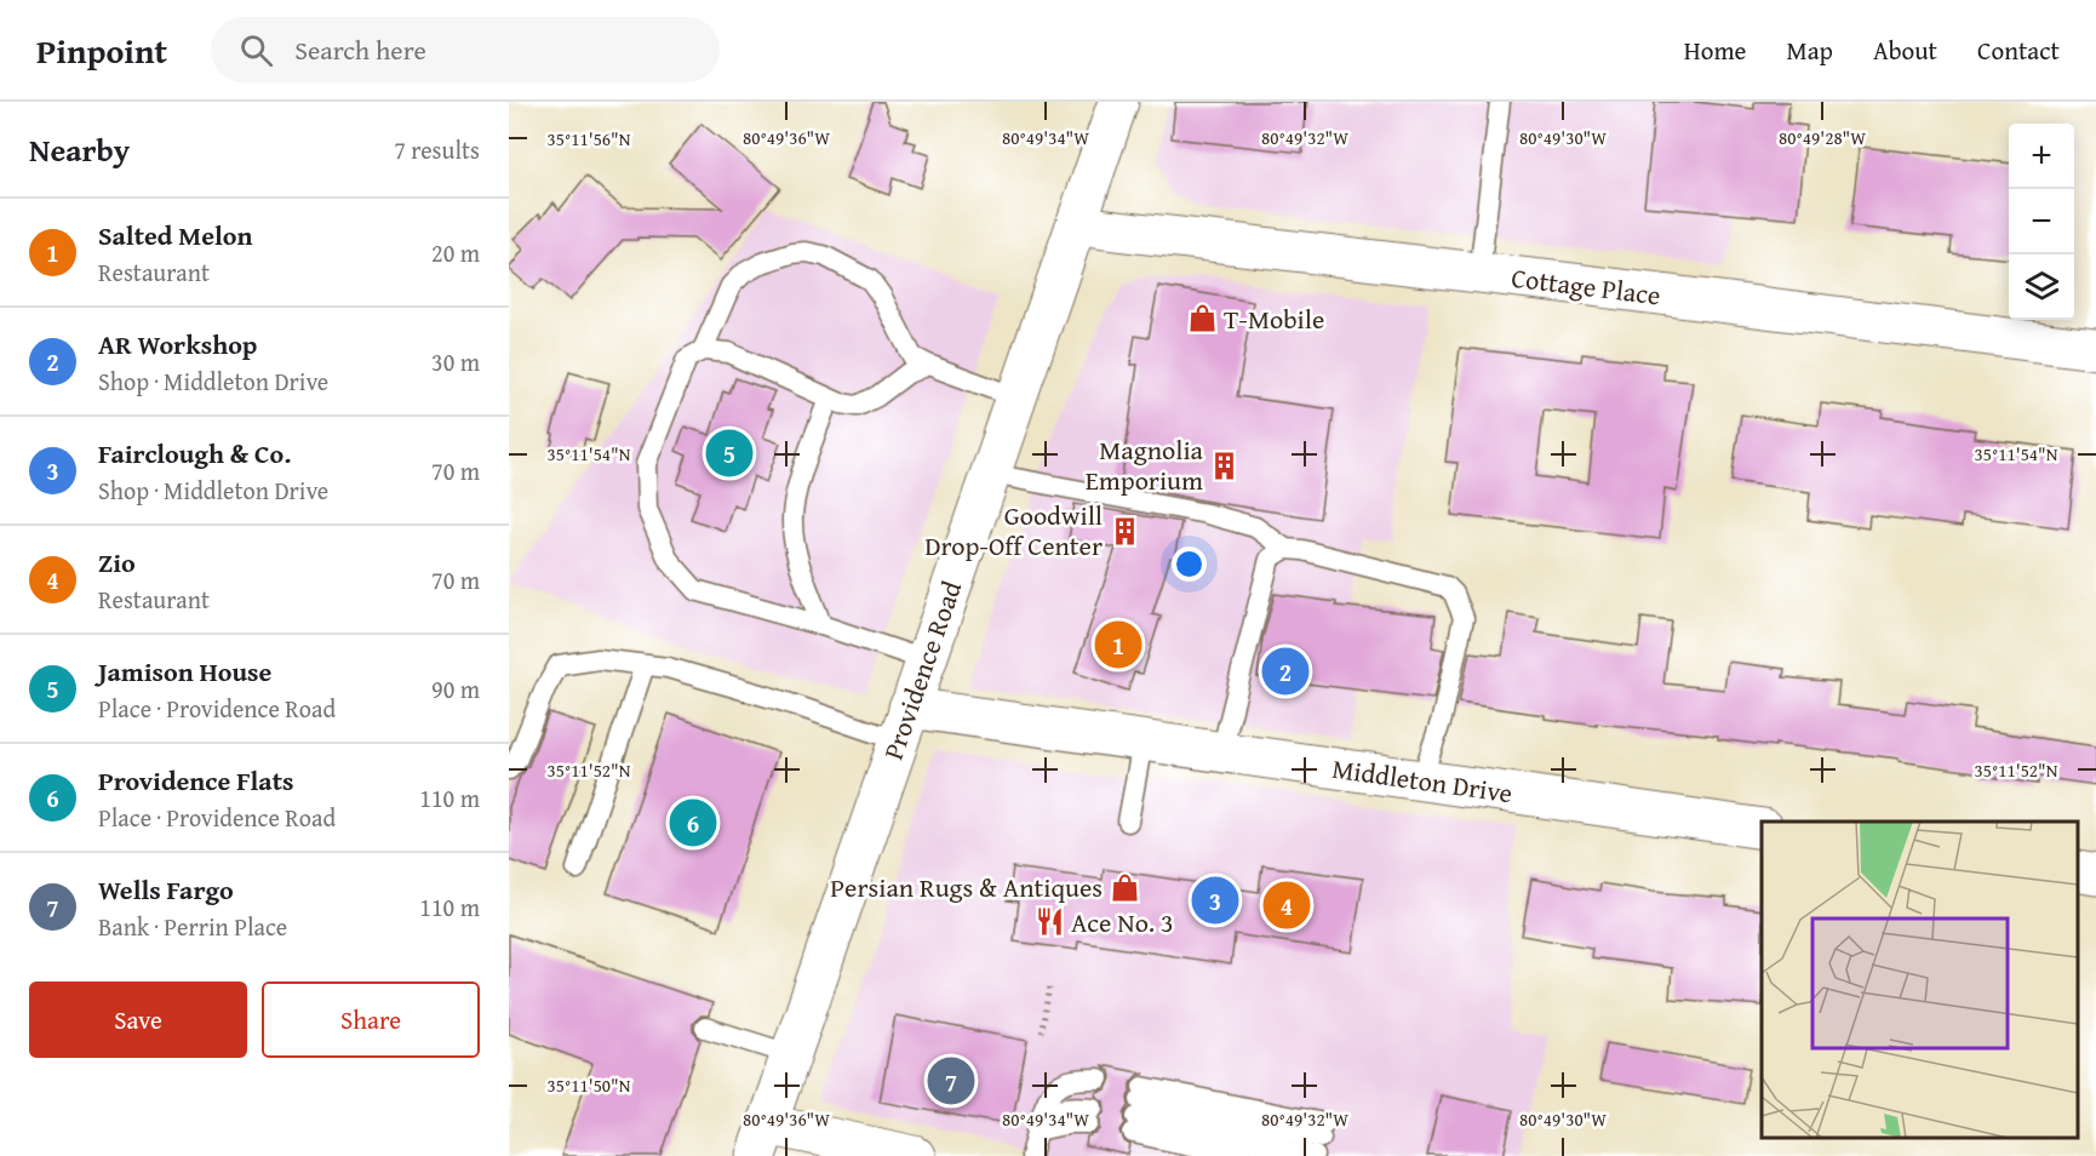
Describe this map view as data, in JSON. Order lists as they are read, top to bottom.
{
  "streets": {
    "street": ["Cottage Place", "Providence Road", "Middleton Drive"]
  },
  "crossings": [
    ["Cottage Place", "Providence Road"],
    ["Providence Road", "Middleton Drive"]
  ],
  "places": {
    "shop": ["T-Mobile", "Persian Rugs & Antiques"],
    "building": ["Magnolia Emporium", "Goodwill Drop-Off Center"],
    "restaurant": ["Ace No. 3"]
  },
  "page": {
    "header": "Pinpoint",
    "search": "Search here",
    "nav": [
      "Home",
      "Map",
      "About",
      "Contact"
    ],
    "heading": ["Nearby", "7 results"],
    "map_buttons": ["+", "−"],
    "list": [
      {
        "mark": "1",
        "name": "Salted Melon",
        "note": "Restaurant",
        "value": "20 m"
      },
      {
        "mark": "2",
        "name": "AR Workshop",
        "note": "Shop · Middleton Drive",
        "value": "30 m"
      },
      {
        "mark": "3",
        "name": "Fairclough & Co.",
        "note": "Shop · Middleton Drive",
        "value": "70 m"
      },
      {
        "mark": "4",
        "name": "Zio",
        "note": "Restaurant",
        "value": "70 m"
      },
      {
        "mark": "5",
        "name": "Jamison House",
        "note": "Place · Providence Road",
        "value": "90 m"
      },
      {
        "mark": "6",
        "name": "Providence Flats",
        "note": "Place · Providence Road",
        "value": "110 m"
      },
      {
        "mark": "7",
        "name": "Wells Fargo",
        "note": "Bank · Perrin Place",
        "value": "110 m"
      }
    ],
    "pins": [
      "5",
      "1",
      "2",
      "6",
      "3",
      "4",
      "7"
    ],
    "buttons": ["Save", "Share"]
  },
  "coordinates": [
    "80°49'36\"W",
    "80°49'34\"W",
    "80°49'32\"W",
    "80°49'30\"W",
    "80°49'28\"W",
    "35°11'56\"N",
    "35°11'54\"N",
    "35°11'52\"N",
    "35°11'50\"N"
  ]
}
